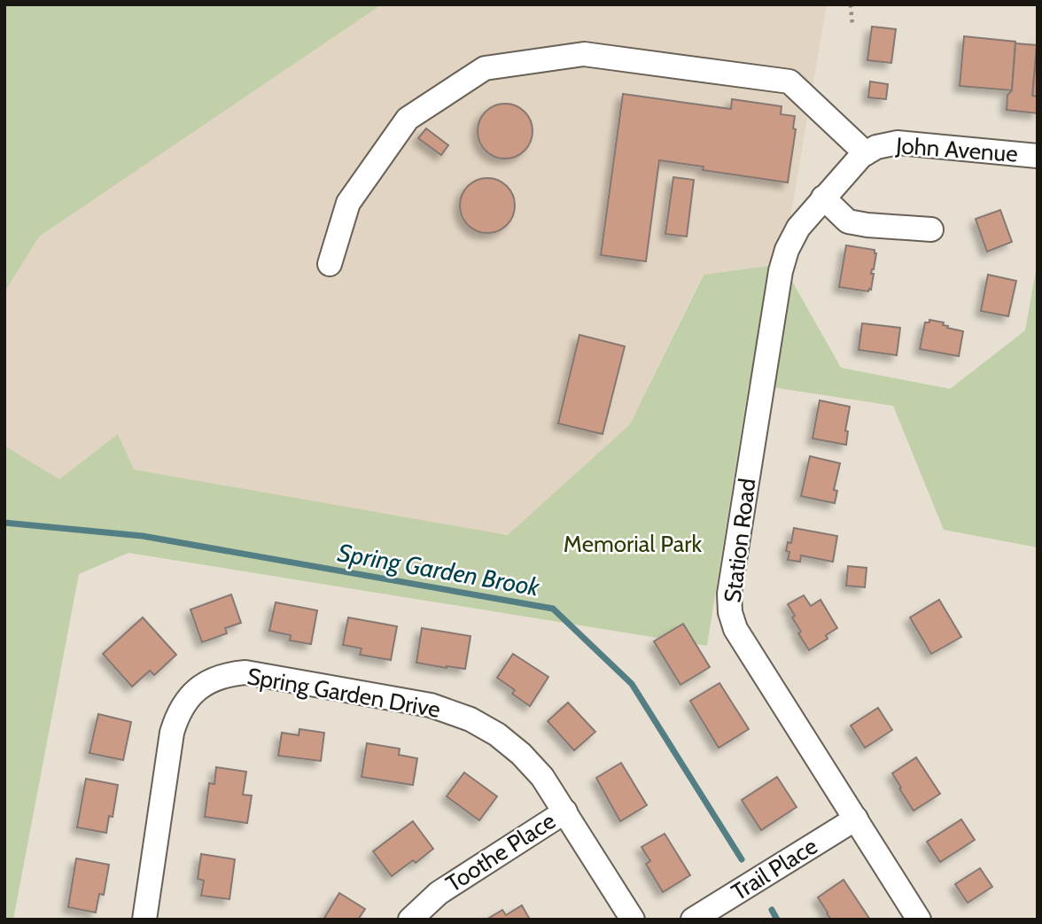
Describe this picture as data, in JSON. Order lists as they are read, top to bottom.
{
  "streets": {
    "street": [
      "John Avenue",
      "Station Road",
      "Spring Garden Drive",
      "Toothe Place",
      "Trail Place"
    ]
  },
  "crossings": [
    ["John Avenue", "Station Road"],
    ["Station Road", "Trail Place"],
    ["Spring Garden Drive", "Toothe Place"]
  ],
  "water": ["Spring Garden Brook"],
  "parks": ["Memorial Park"]
}
